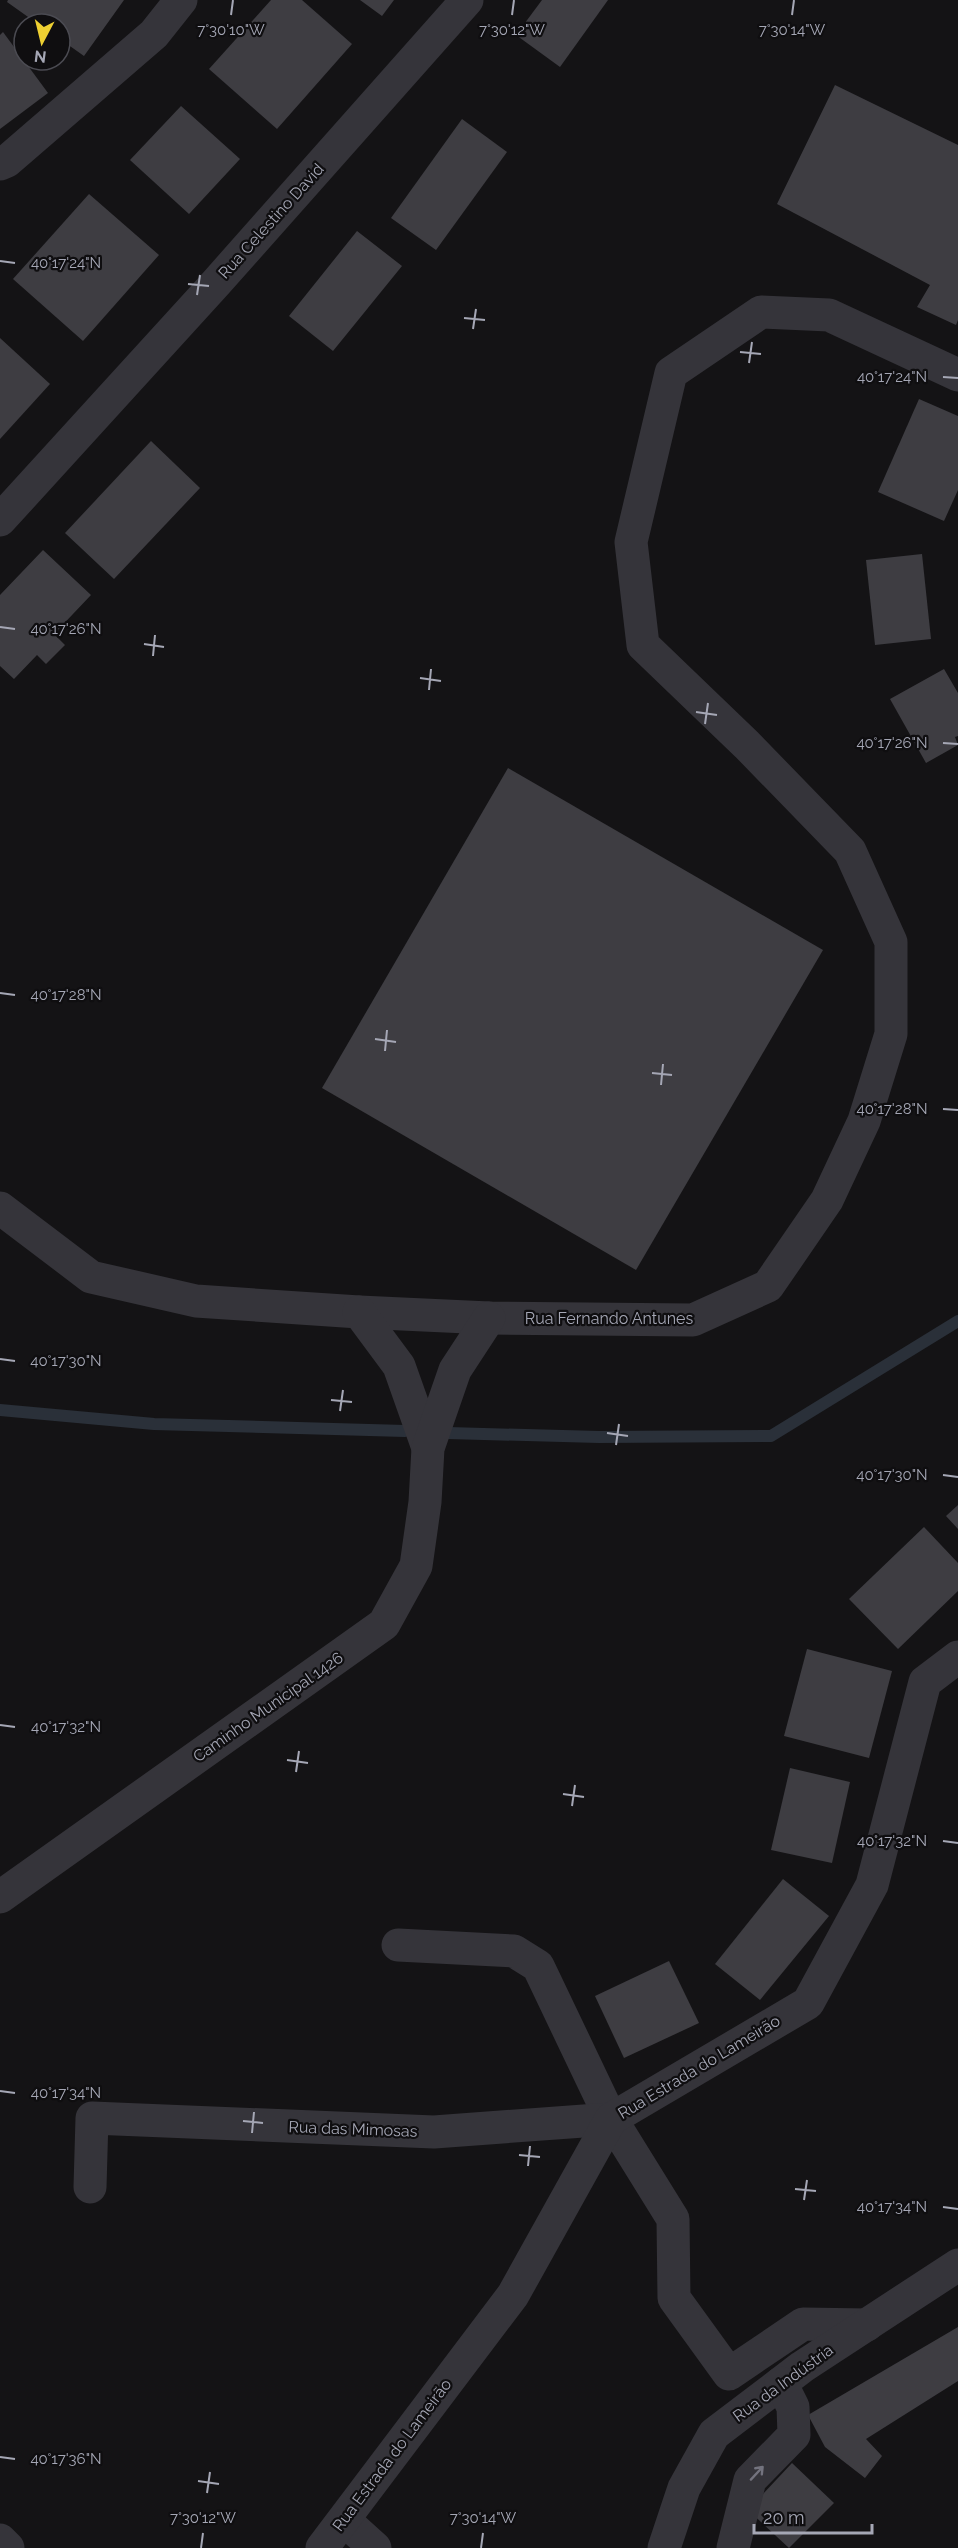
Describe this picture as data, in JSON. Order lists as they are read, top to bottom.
{
  "streets": {
    "street": [
      "Rua Celestino David",
      "Rua Fernando Antunes",
      "Caminho Municipal 1426",
      "Rua Estrada do Lameirão",
      "Rua das Mimosas",
      "Rua da Indústria"
    ]
  },
  "crossings": [
    ["Rua Fernando Antunes", "Caminho Municipal 1426"],
    ["Rua Estrada do Lameirão", "Rua das Mimosas"]
  ],
  "scale_bar": "20 m",
  "north": "bottom",
  "coordinates": [
    "7°30'10\"W",
    "7°30'12\"W",
    "7°30'14\"W",
    "40°17'24\"N",
    "40°17'26\"N",
    "40°17'28\"N",
    "40°17'30\"N",
    "40°17'32\"N",
    "40°17'34\"N",
    "40°17'36\"N"
  ]
}
